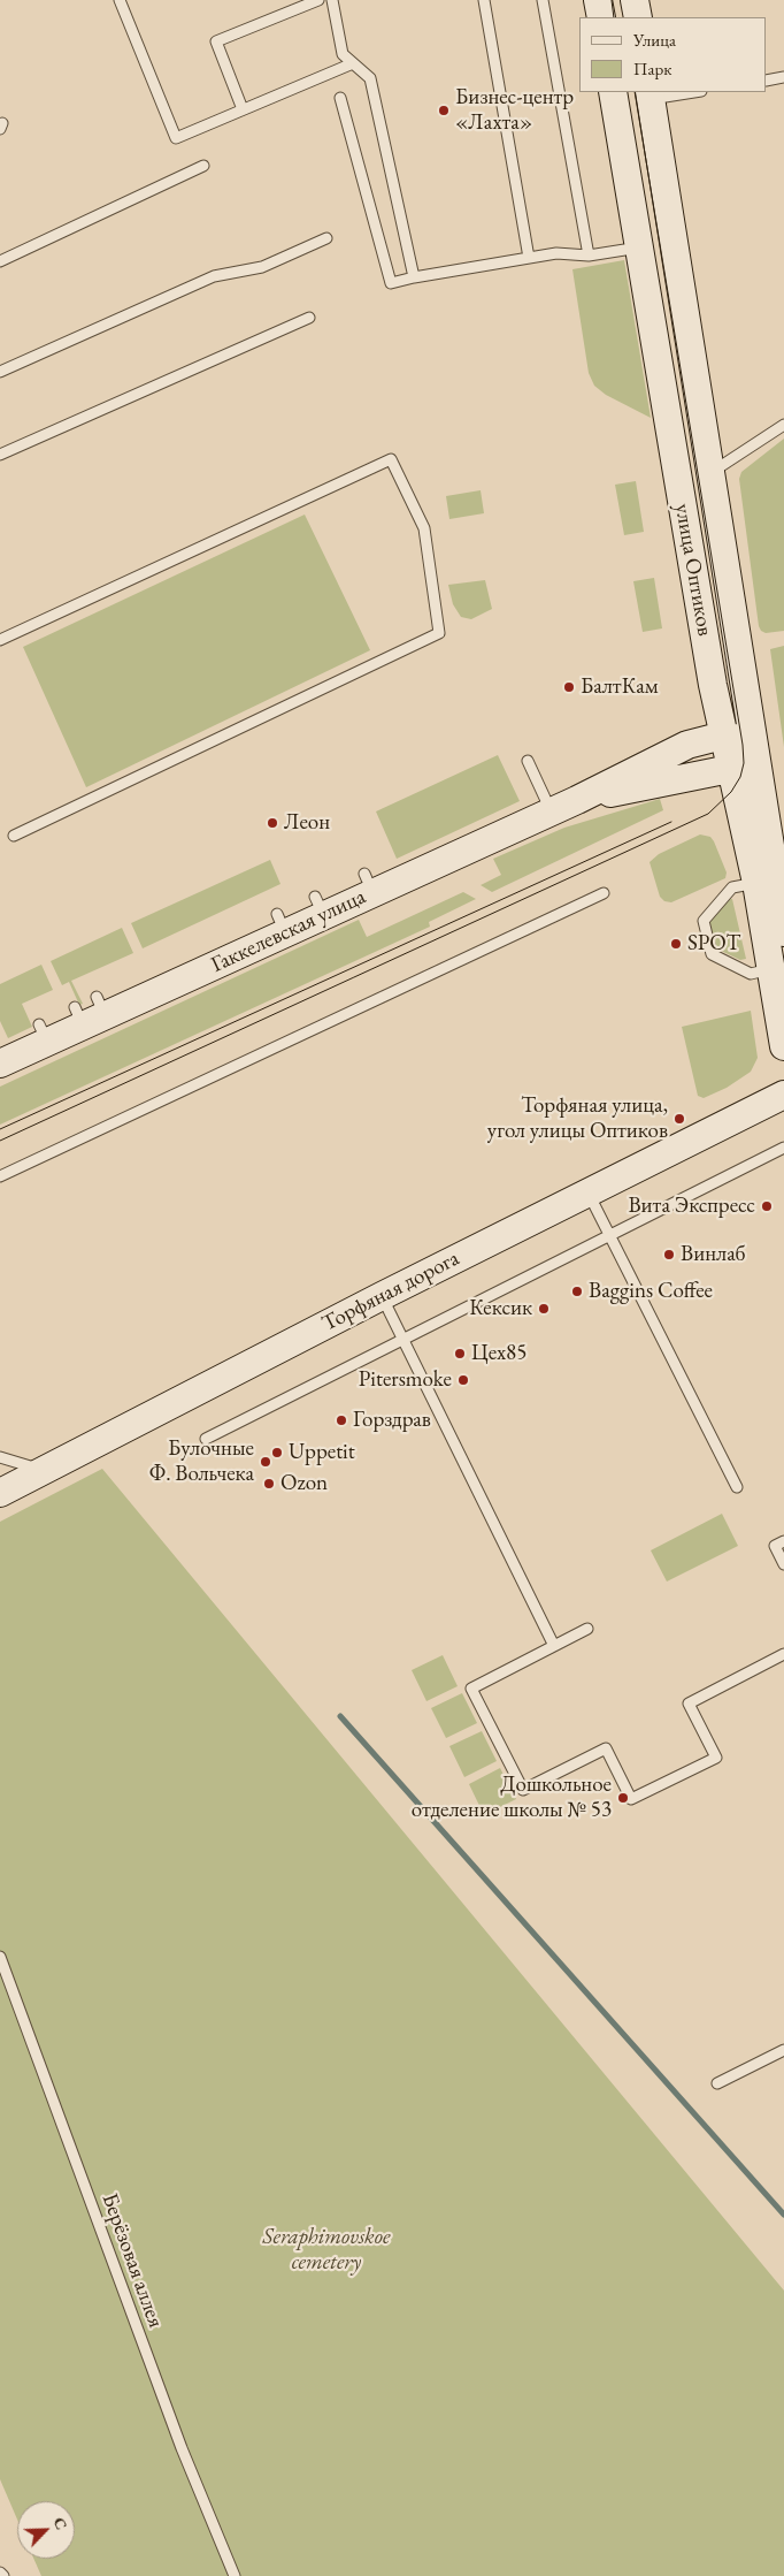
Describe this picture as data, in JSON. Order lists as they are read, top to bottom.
{
  "streets": {
    "main road": ["улица Оптиков", "Гаккелевская улица", "Торфяная дорога"],
    "lane": ["Берёзовая аллея"]
  },
  "crossings": [
    ["улица Оптиков", "Гаккелевская улица"]
  ],
  "parks": ["Seraphimovskoe cemetery"],
  "places": [
    "Бизнес-центр «Лахта»",
    "БалтКам",
    "Леон",
    "SPOT",
    "Торфяная улица, угол улицы Оптиков",
    "Вита Экспресс",
    "Винлаб",
    "Baggins Coffee",
    "Кексик",
    "Цех85",
    "Pitersmoke",
    "Горздрав",
    "Uppetit",
    "Булочные Ф. Вольчека",
    "Ozon",
    "Дошкольное отделение школы № 53"
  ],
  "legend": ["Улица", "Парк"],
  "north": "top right"
}
